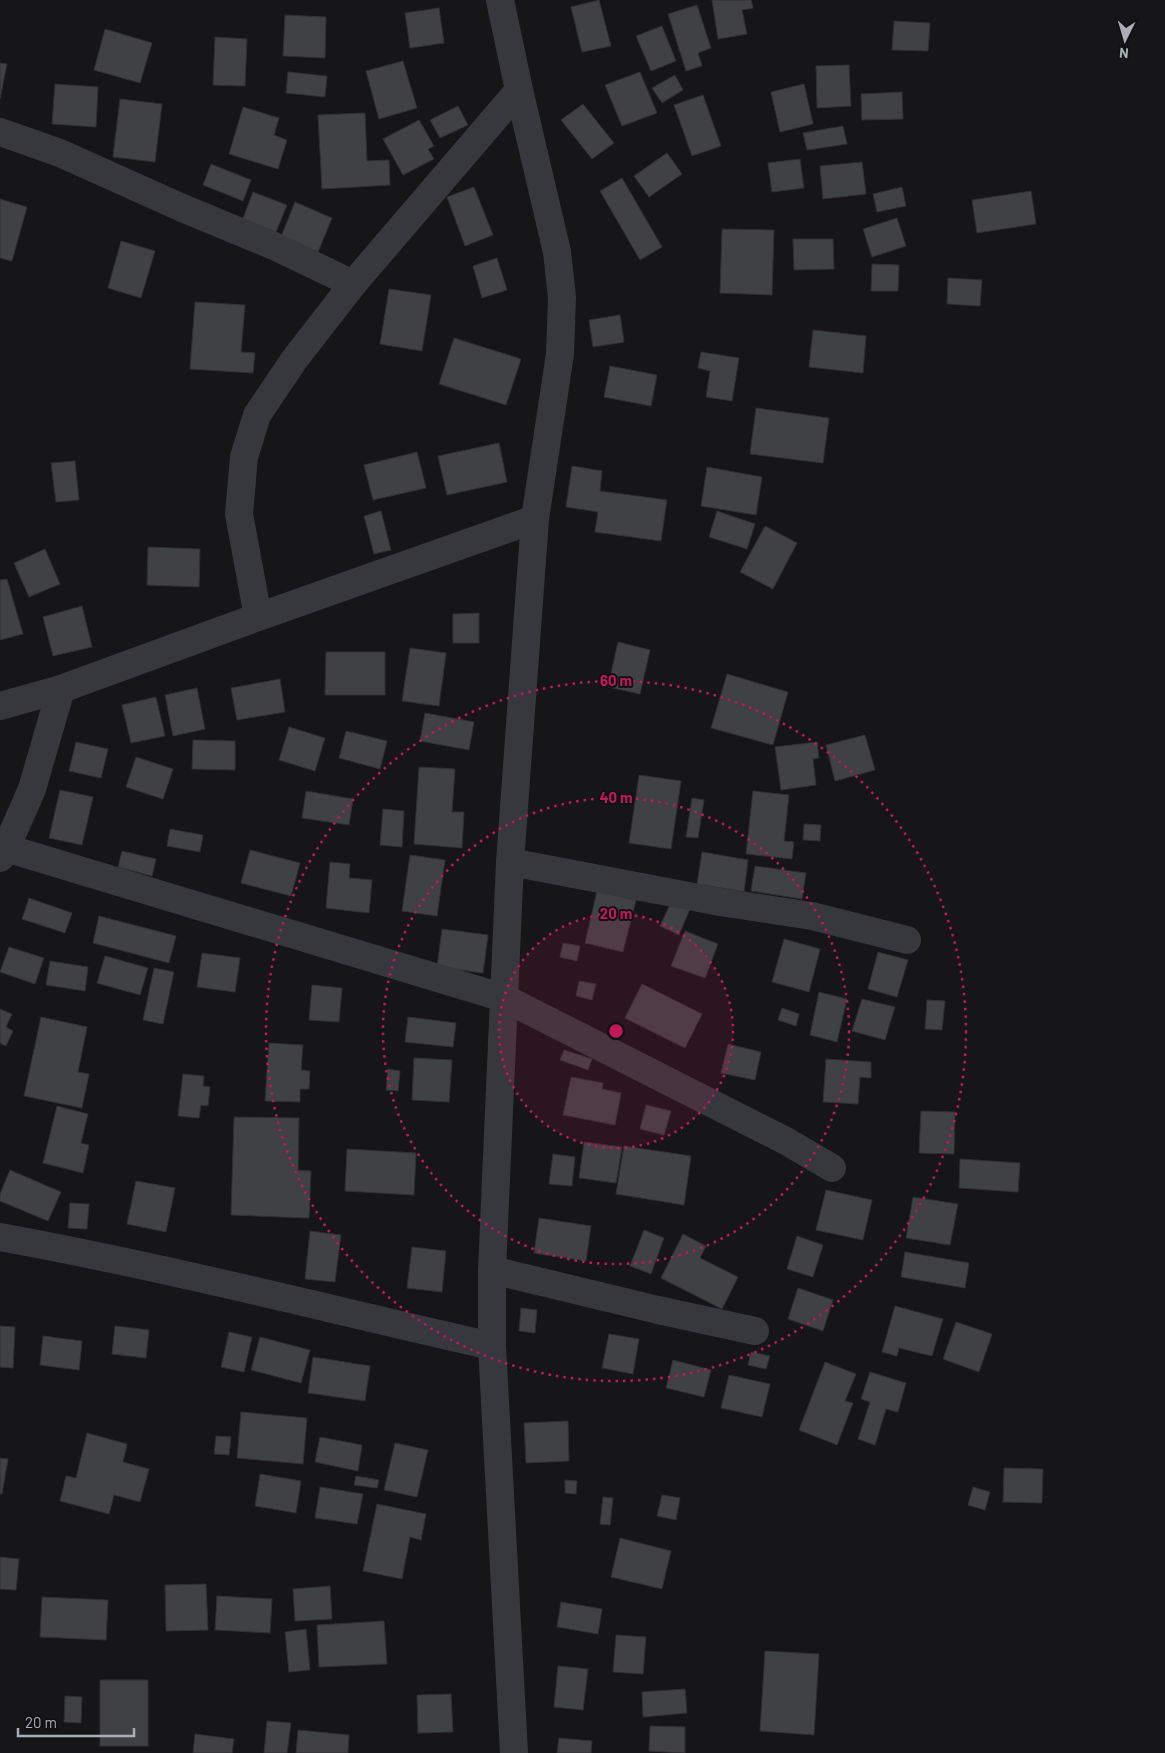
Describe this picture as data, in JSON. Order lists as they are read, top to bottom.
{
  "scale_bar": "20 m",
  "north": "bottom",
  "rings": ["60 m", "40 m", "20 m"]
}
